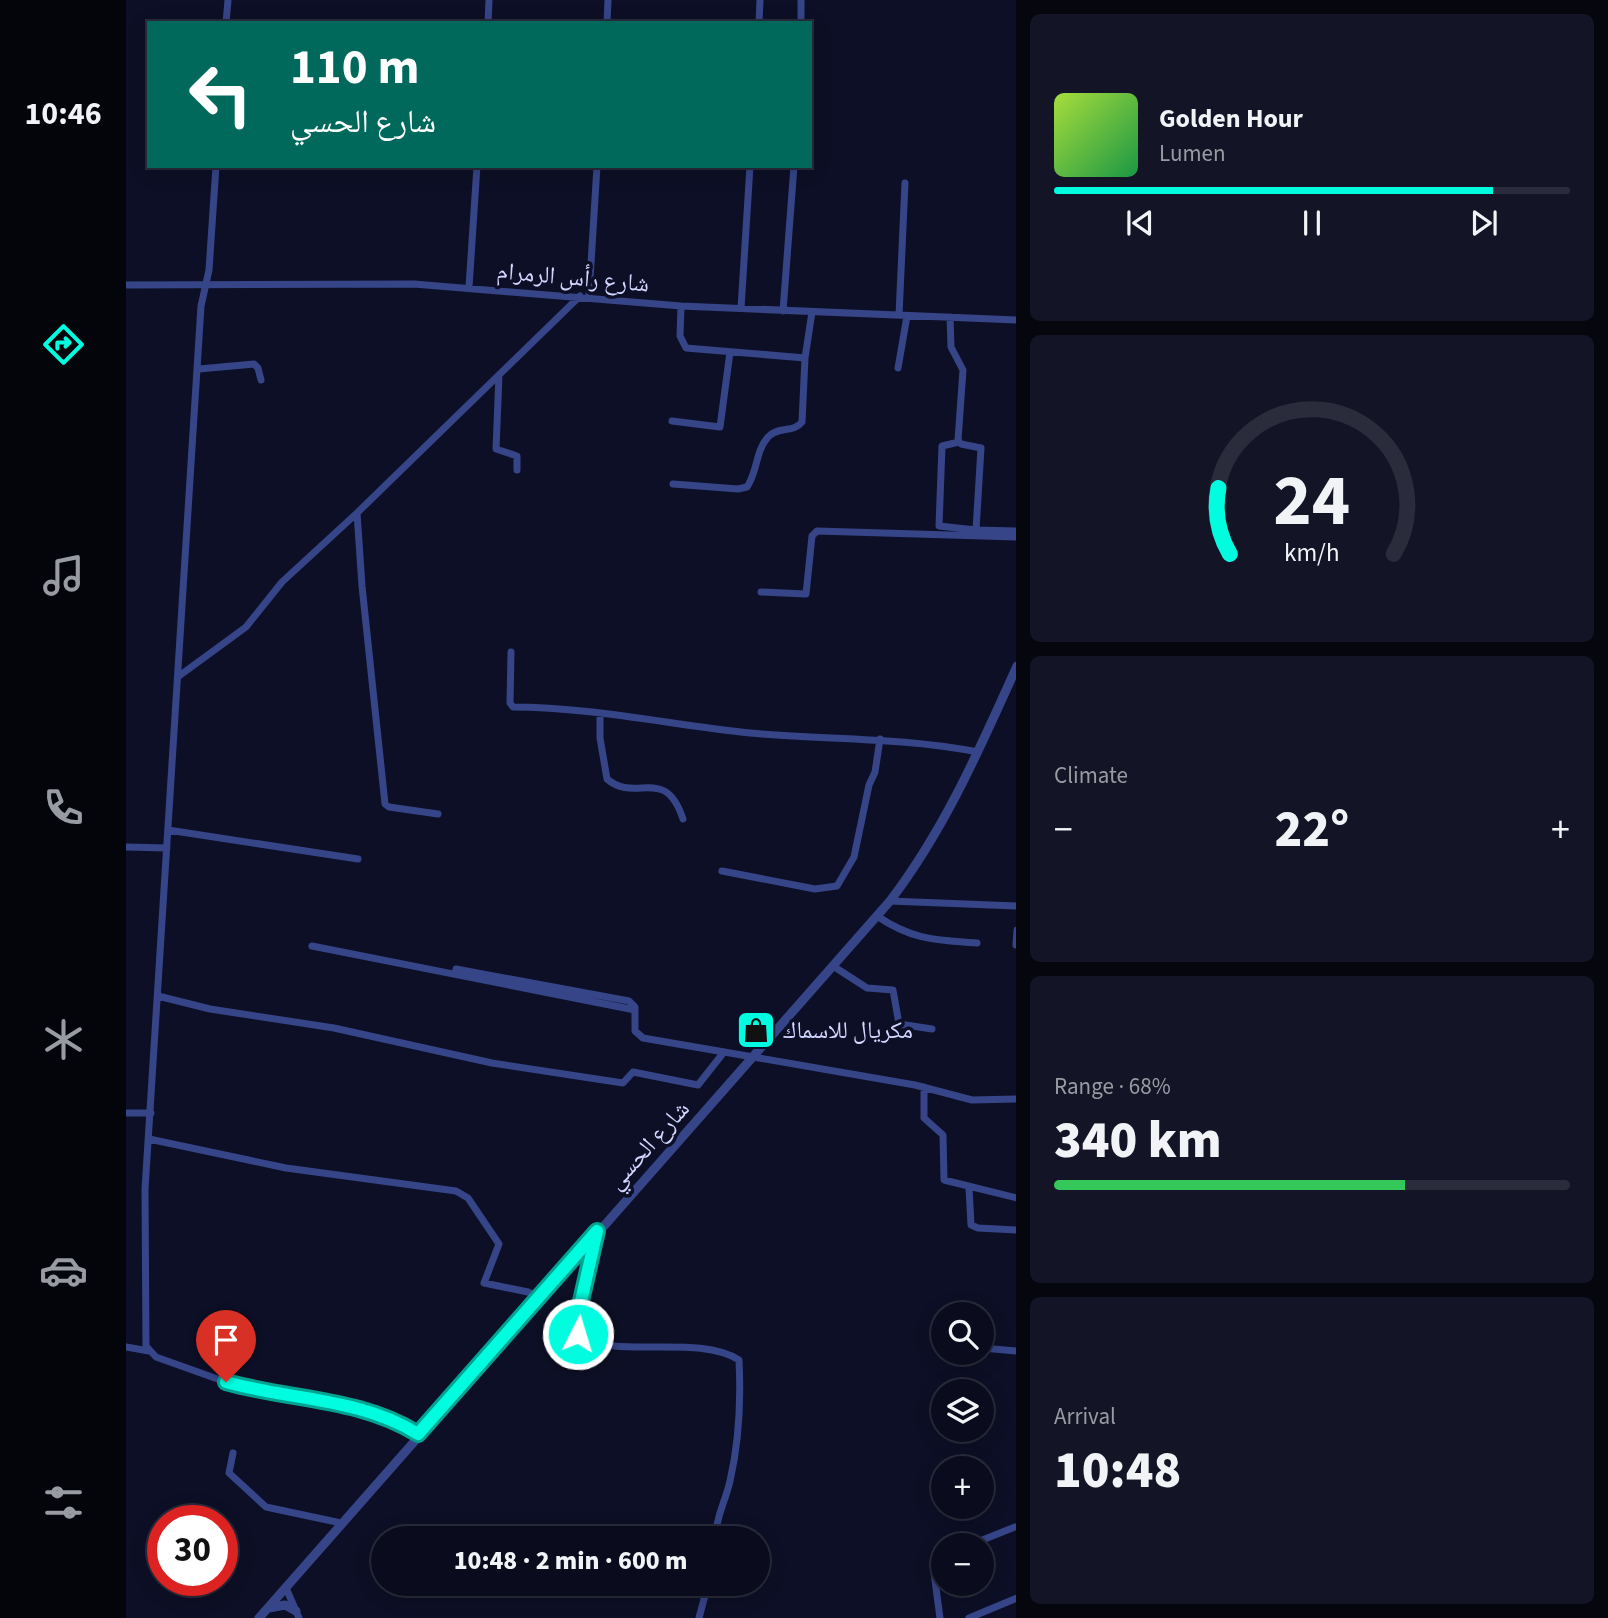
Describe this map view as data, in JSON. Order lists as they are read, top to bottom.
{
  "streets": {
    "street": ["شارع رأس الرمرام", "شارع الحسي"]
  },
  "places": {
    "shop": ["مكريال للاسماك"]
  },
  "page": {
    "tabs": "10:46",
    "turn": ["110 m", "شارع الحسي"],
    "song": ["Golden Hour", "Lumen"],
    "tile": [
      "Climate",
      ["Range · 68%", "340 km"],
      ["Arrival", "10:48"]
    ],
    "heat": ["−", "22°", "+"],
    "map_buttons": ["+", "−"],
    "limit": "30",
    "trip": "10:48 · 2 min · 600 m",
    "gauge": ["24", "km/h"]
  }
}
